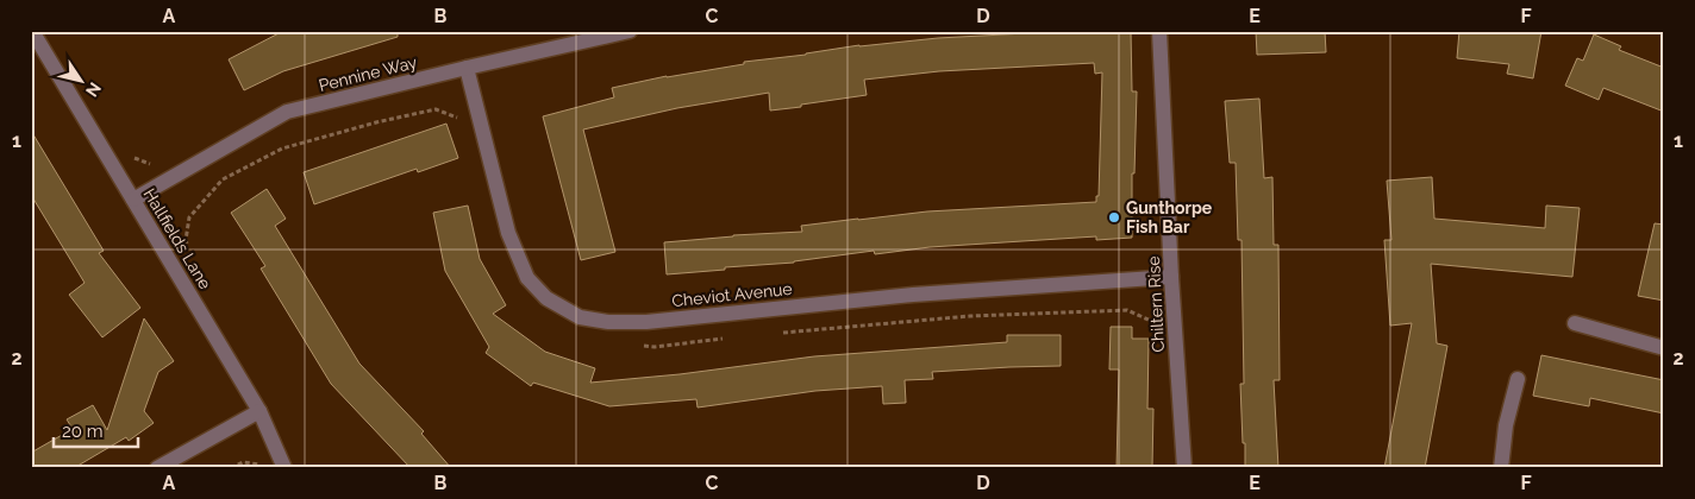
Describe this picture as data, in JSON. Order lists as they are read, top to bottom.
{
  "streets": {
    "street": [
      "Pennine Way",
      "Hallfields Lane",
      "Cheviot Avenue",
      "Chiltern Rise"
    ]
  },
  "crossings": [
    ["Pennine Way", "Hallfields Lane"],
    ["Pennine Way", "Cheviot Avenue"],
    ["Cheviot Avenue", "Chiltern Rise"]
  ],
  "places": ["Gunthorpe Fish Bar"],
  "scale_bar": "20 m",
  "north": "bottom right",
  "grid": {
    "columns": [
      "A",
      "B",
      "C",
      "D",
      "E",
      "F"
    ],
    "rows": ["1", "2"]
  }
}
